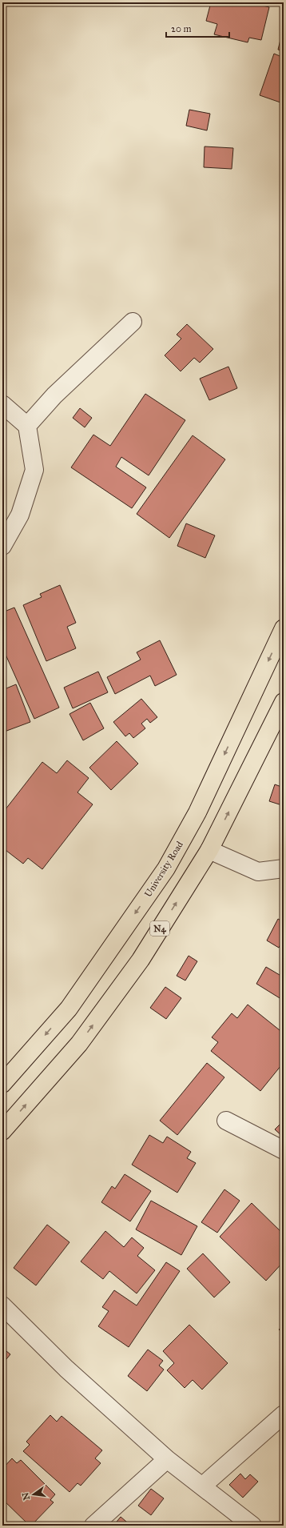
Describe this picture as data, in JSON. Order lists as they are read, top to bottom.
{
  "streets": {
    "highway": ["University Road", "N4"]
  },
  "scale_bar": "20 m",
  "north": "left"
}
